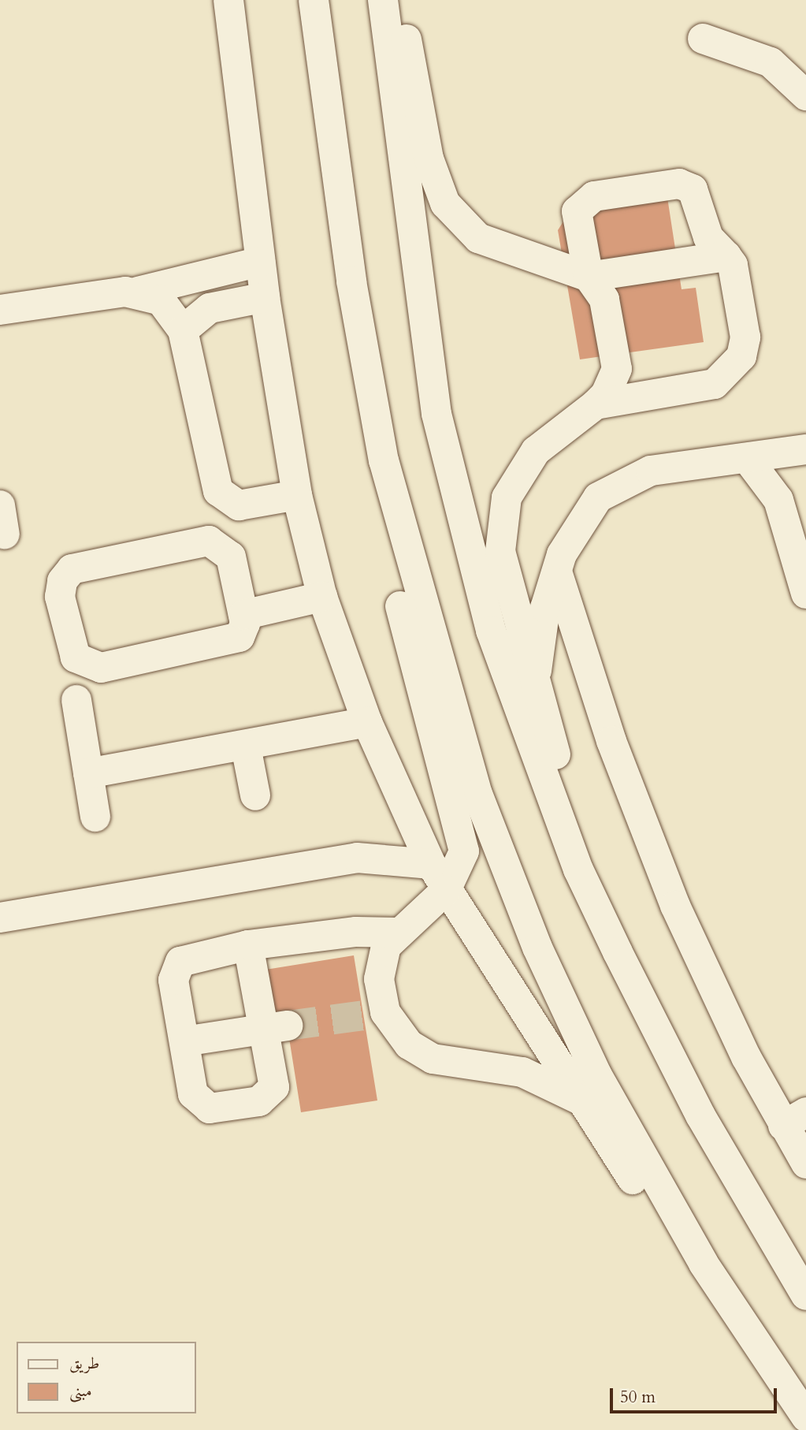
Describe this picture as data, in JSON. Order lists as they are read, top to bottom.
{
  "legend": ["طريق", "مبنى"],
  "scale_bar": "50 m"
}
